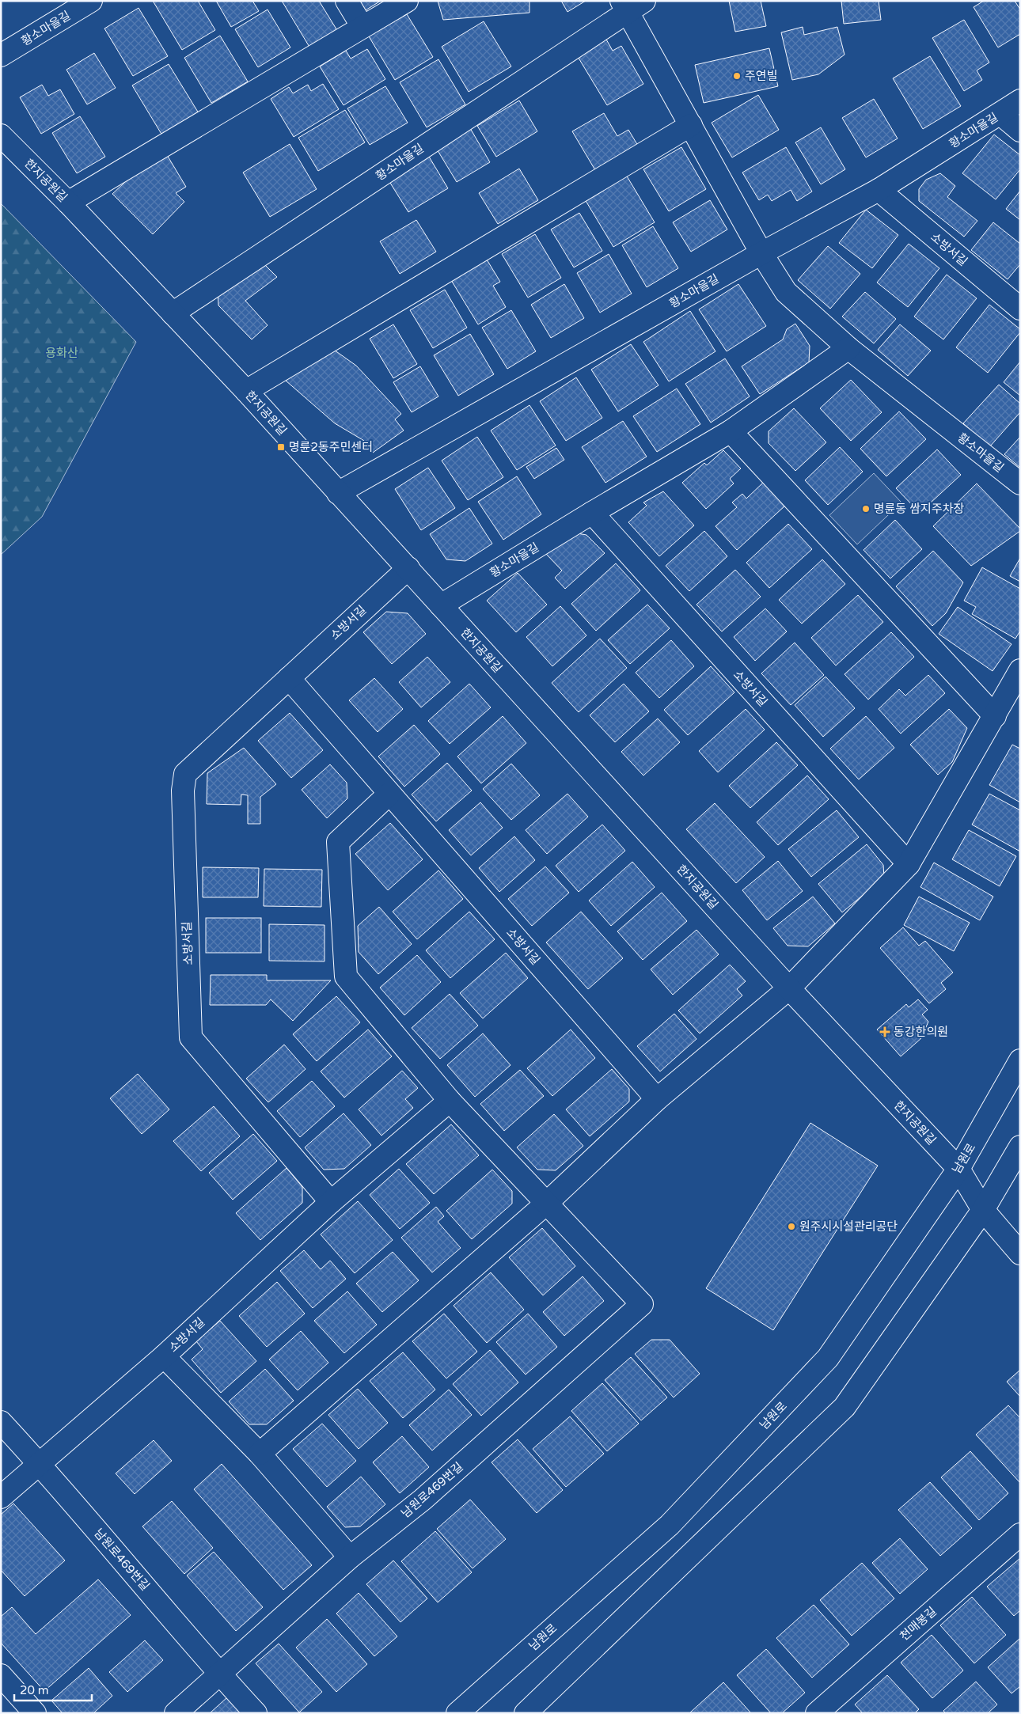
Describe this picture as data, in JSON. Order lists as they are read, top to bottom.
{
  "streets": {
    "street": [
      "황소마을길",
      "한지공원길",
      "소방서길",
      "남원로",
      "남원로469번길",
      "천매봉길"
    ]
  },
  "crossings": [
    ["황소마을길", "한지공원길"],
    ["황소마을길", "소방서길"],
    ["한지공원길", "소방서길"],
    ["한지공원길", "남원로"],
    ["소방서길", "남원로469번길"]
  ],
  "parks": ["용화산"],
  "places": {
    "other": ["주연빌", "명륜동 쌈지주차장", "원주시시설관리공단"],
    "transit": ["명륜2동주민센터"],
    "health": ["동강한의원"]
  },
  "scale_bar": "20 m"
}
